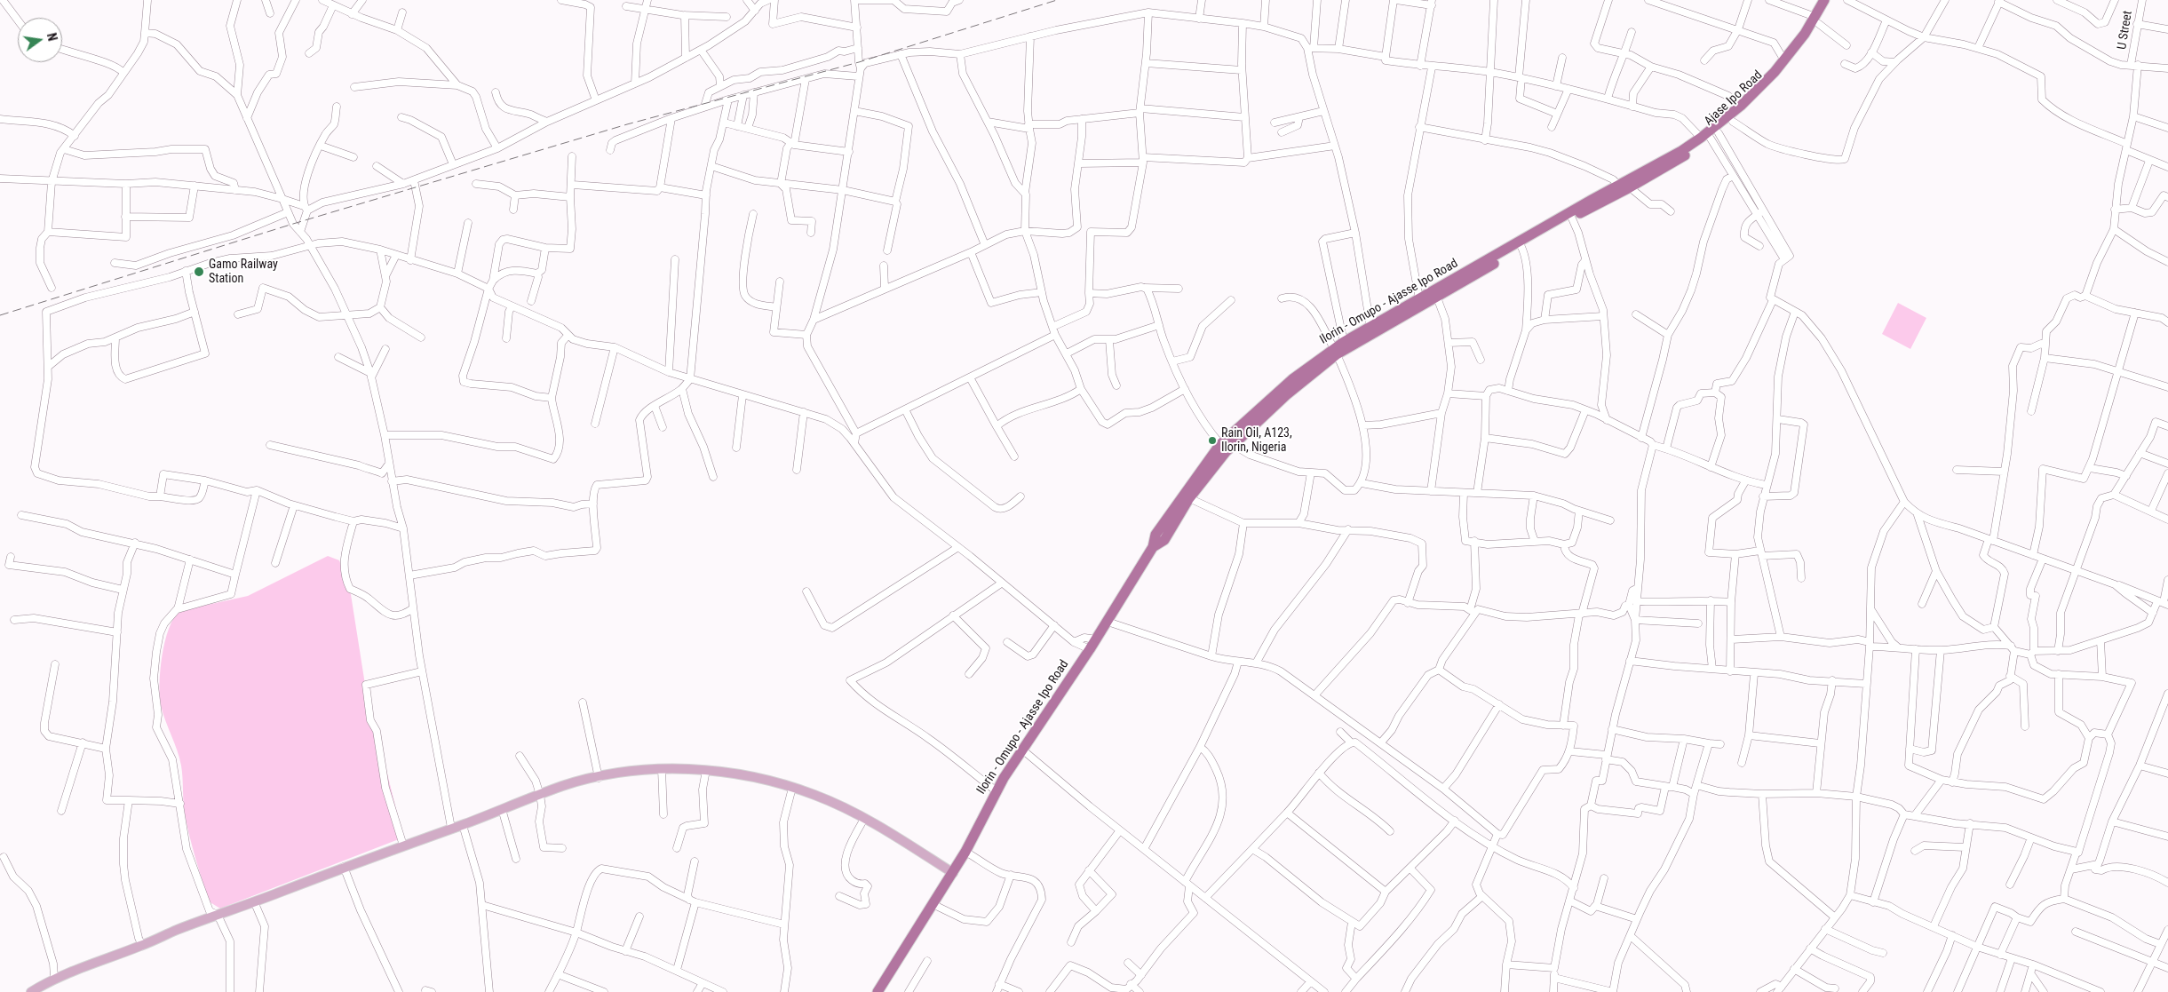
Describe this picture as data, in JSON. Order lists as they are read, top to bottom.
{
  "streets": {
    "highway": ["Ajase Ipo Road", "Ilorin - Omupo - Ajasse Ipo Road"],
    "street": ["U Street"]
  },
  "crossings": [
    ["Ajase Ipo Road", "Ilorin - Omupo - Ajasse Ipo Road"]
  ],
  "places": ["Gamo Railway Station", "Rain Oil, A123, Ilorin, Nigeria"],
  "north": "right"
}
